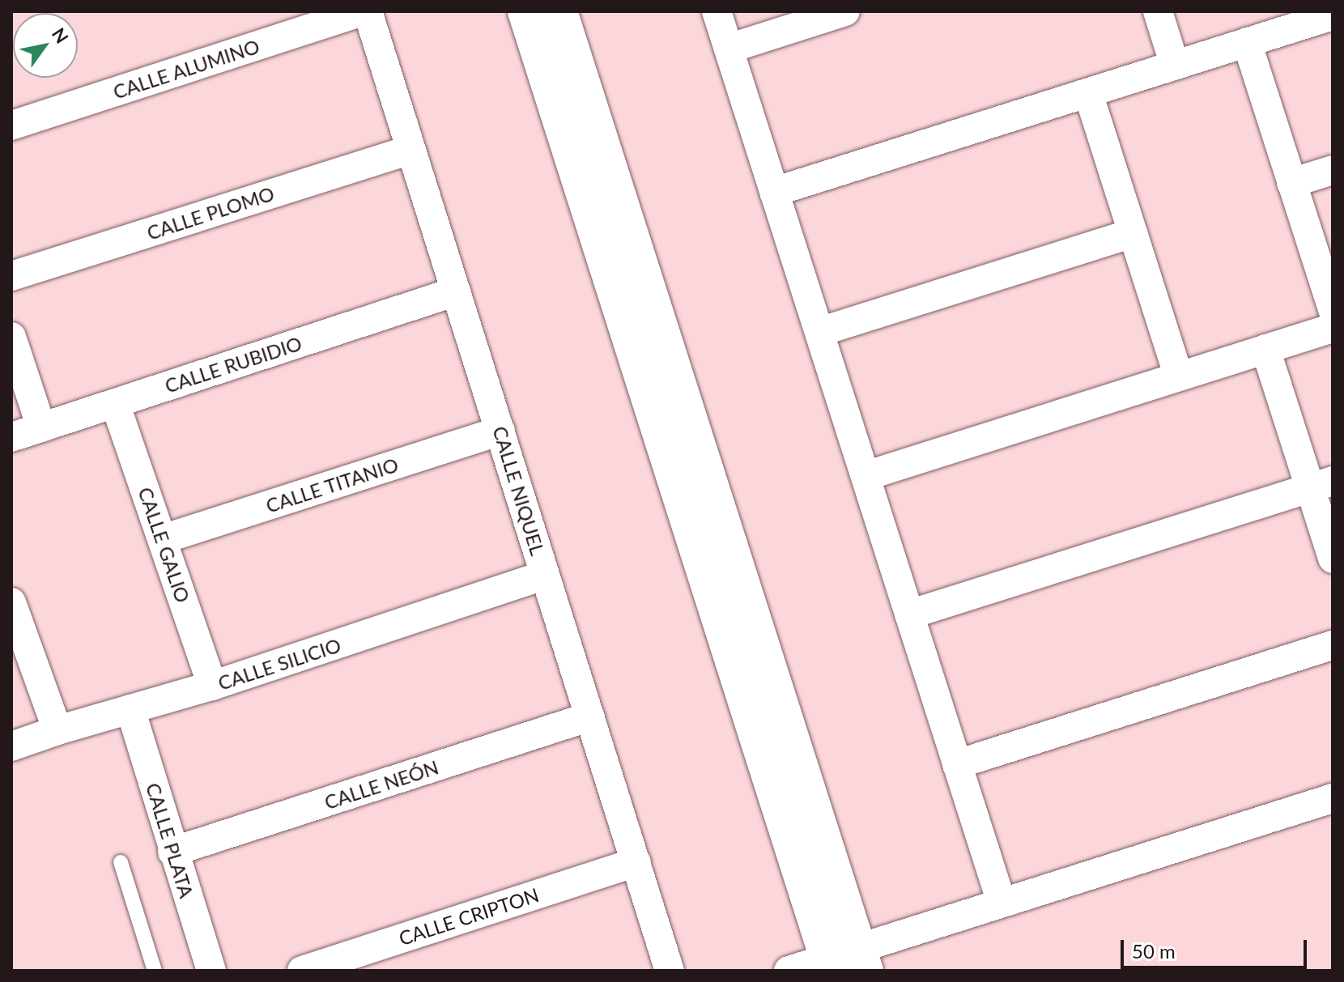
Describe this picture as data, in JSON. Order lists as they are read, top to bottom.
{
  "streets": {
    "street": [
      "CALLE ALUMINO",
      "CALLE PLOMO",
      "CALLE RUBIDIO",
      "CALLE TITANIO",
      "CALLE NIQUEL",
      "CALLE GALIO",
      "CALLE SILICIO",
      "CALLE NEÓN",
      "CALLE PLATA",
      "CALLE CRIPTON"
    ]
  },
  "crossings": [
    ["CALLE PLOMO", "CALLE NIQUEL"],
    ["CALLE RUBIDIO", "CALLE NIQUEL"],
    ["CALLE RUBIDIO", "CALLE GALIO"],
    ["CALLE TITANIO", "CALLE NIQUEL"],
    ["CALLE TITANIO", "CALLE GALIO"],
    ["CALLE NIQUEL", "CALLE SILICIO"],
    ["CALLE NIQUEL", "CALLE NEÓN"],
    ["CALLE NIQUEL", "CALLE CRIPTON"],
    ["CALLE GALIO", "CALLE SILICIO"],
    ["CALLE SILICIO", "CALLE PLATA"],
    ["CALLE NEÓN", "CALLE PLATA"]
  ],
  "scale_bar": "50 m",
  "north": "top right"
}
